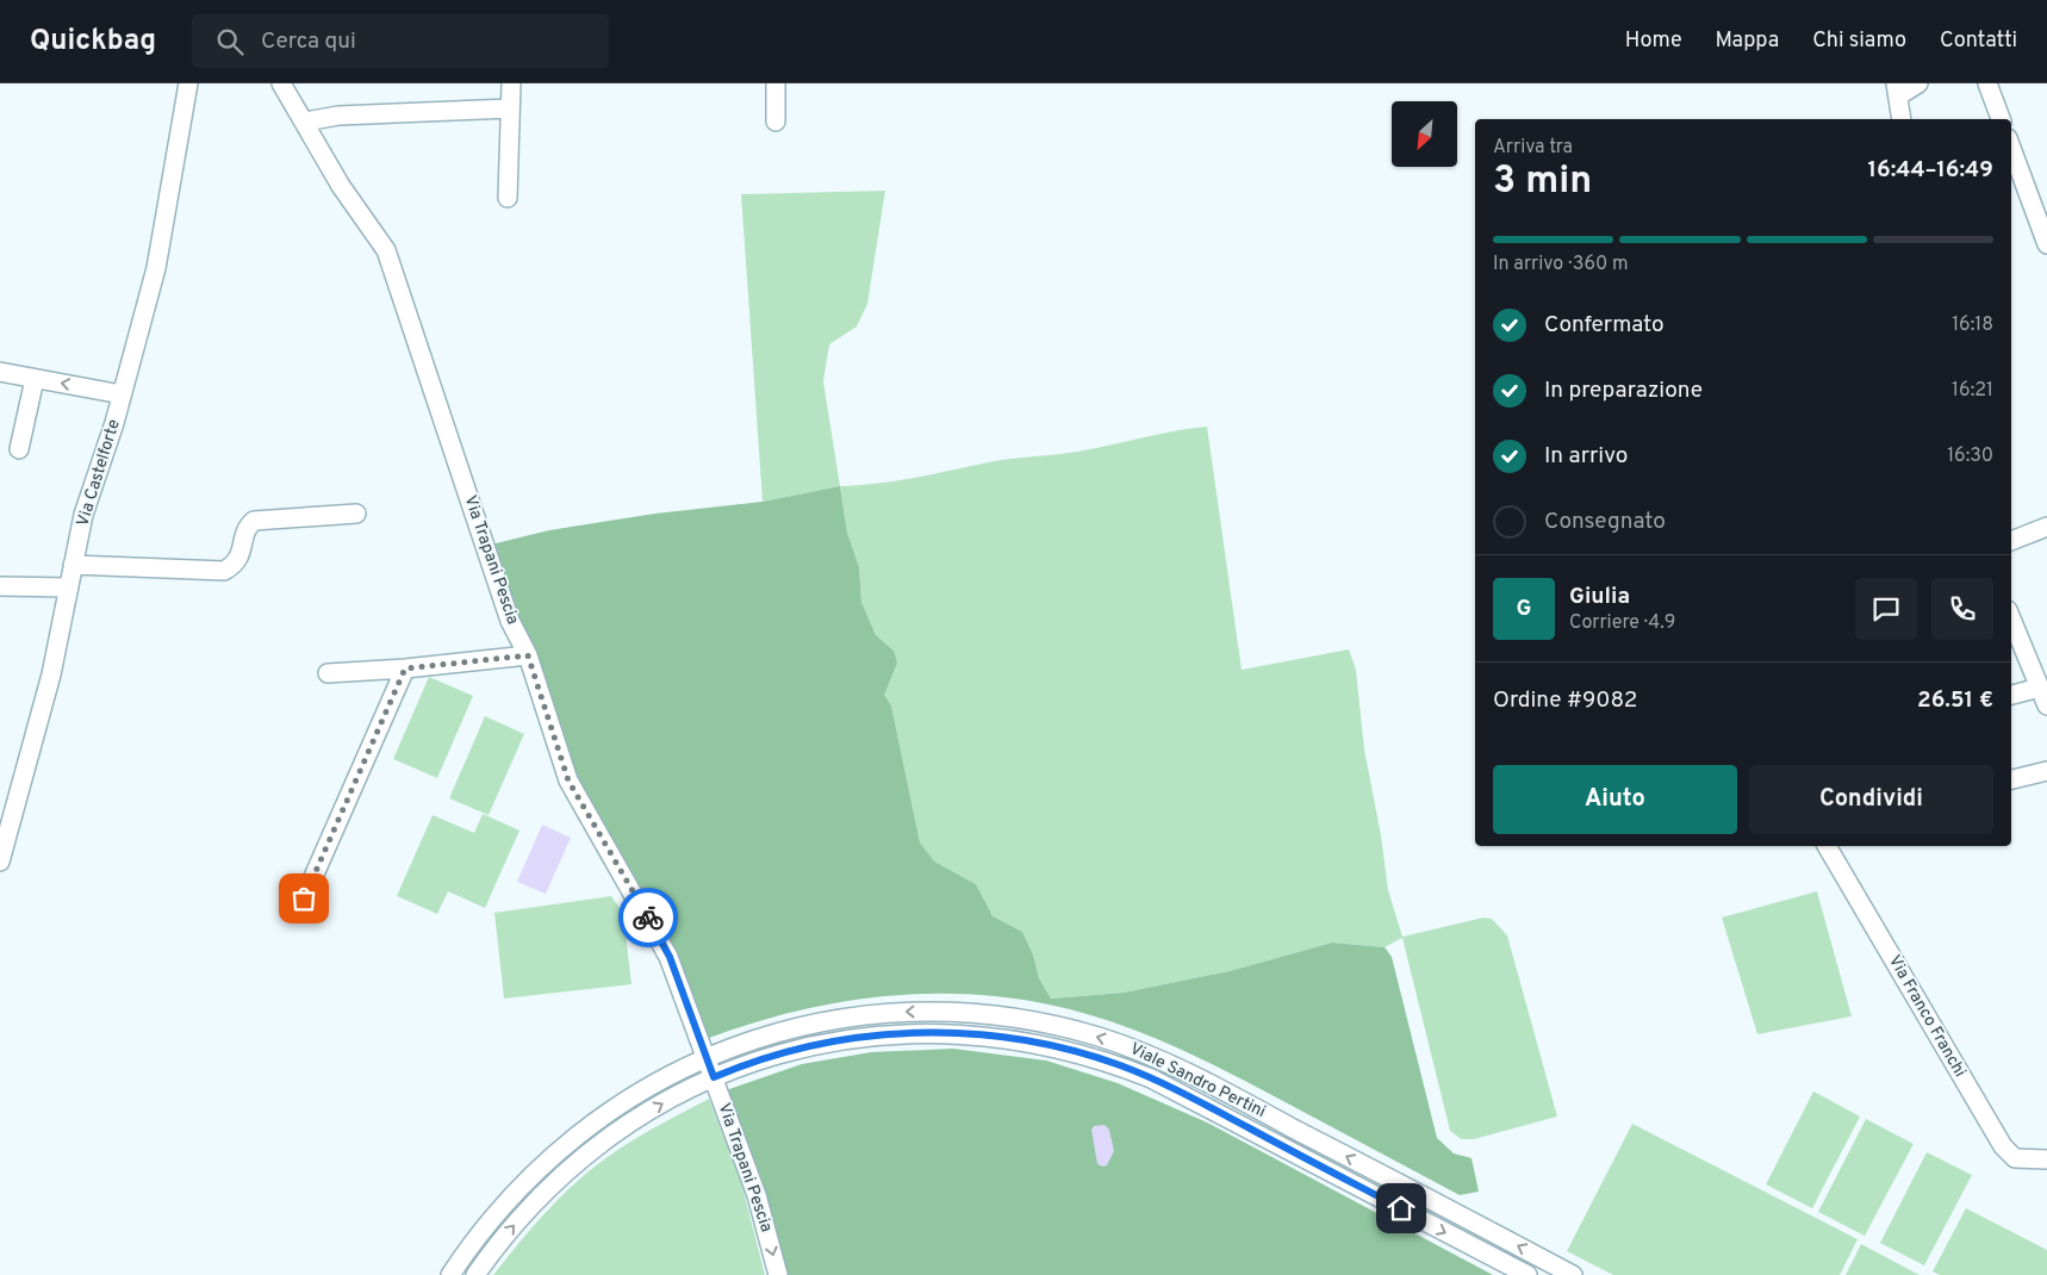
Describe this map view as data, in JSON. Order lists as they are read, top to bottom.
{
  "streets": {
    "street": [
      "Via Castelforte",
      "Via Trapani Pescia",
      "Via Franco Franchi",
      "Viale Sandro Pertini"
    ]
  },
  "crossings": [
    ["Via Trapani Pescia", "Viale Sandro Pertini"]
  ],
  "north": "bottom left",
  "page": {
    "header": "Quickbag",
    "search": "Cerca qui",
    "nav": [
      "Home",
      "Mappa",
      "Chi siamo",
      "Contatti"
    ],
    "heading": ["3 min", "Arriva tra", "16:44–16:49"],
    "panel": [
      "Giulia",
      "Corriere · 4.9",
      "Ordine #9082",
      "26.51 €"
    ],
    "bar": "In arrivo · 360 m",
    "list": [
      ["Confermato", "16:18"],
      ["In preparazione", "16:21"],
      ["In arrivo", "16:30"],
      "Consegnato"
    ],
    "round": "G",
    "buttons": ["Aiuto", "Condividi"]
  }
}
